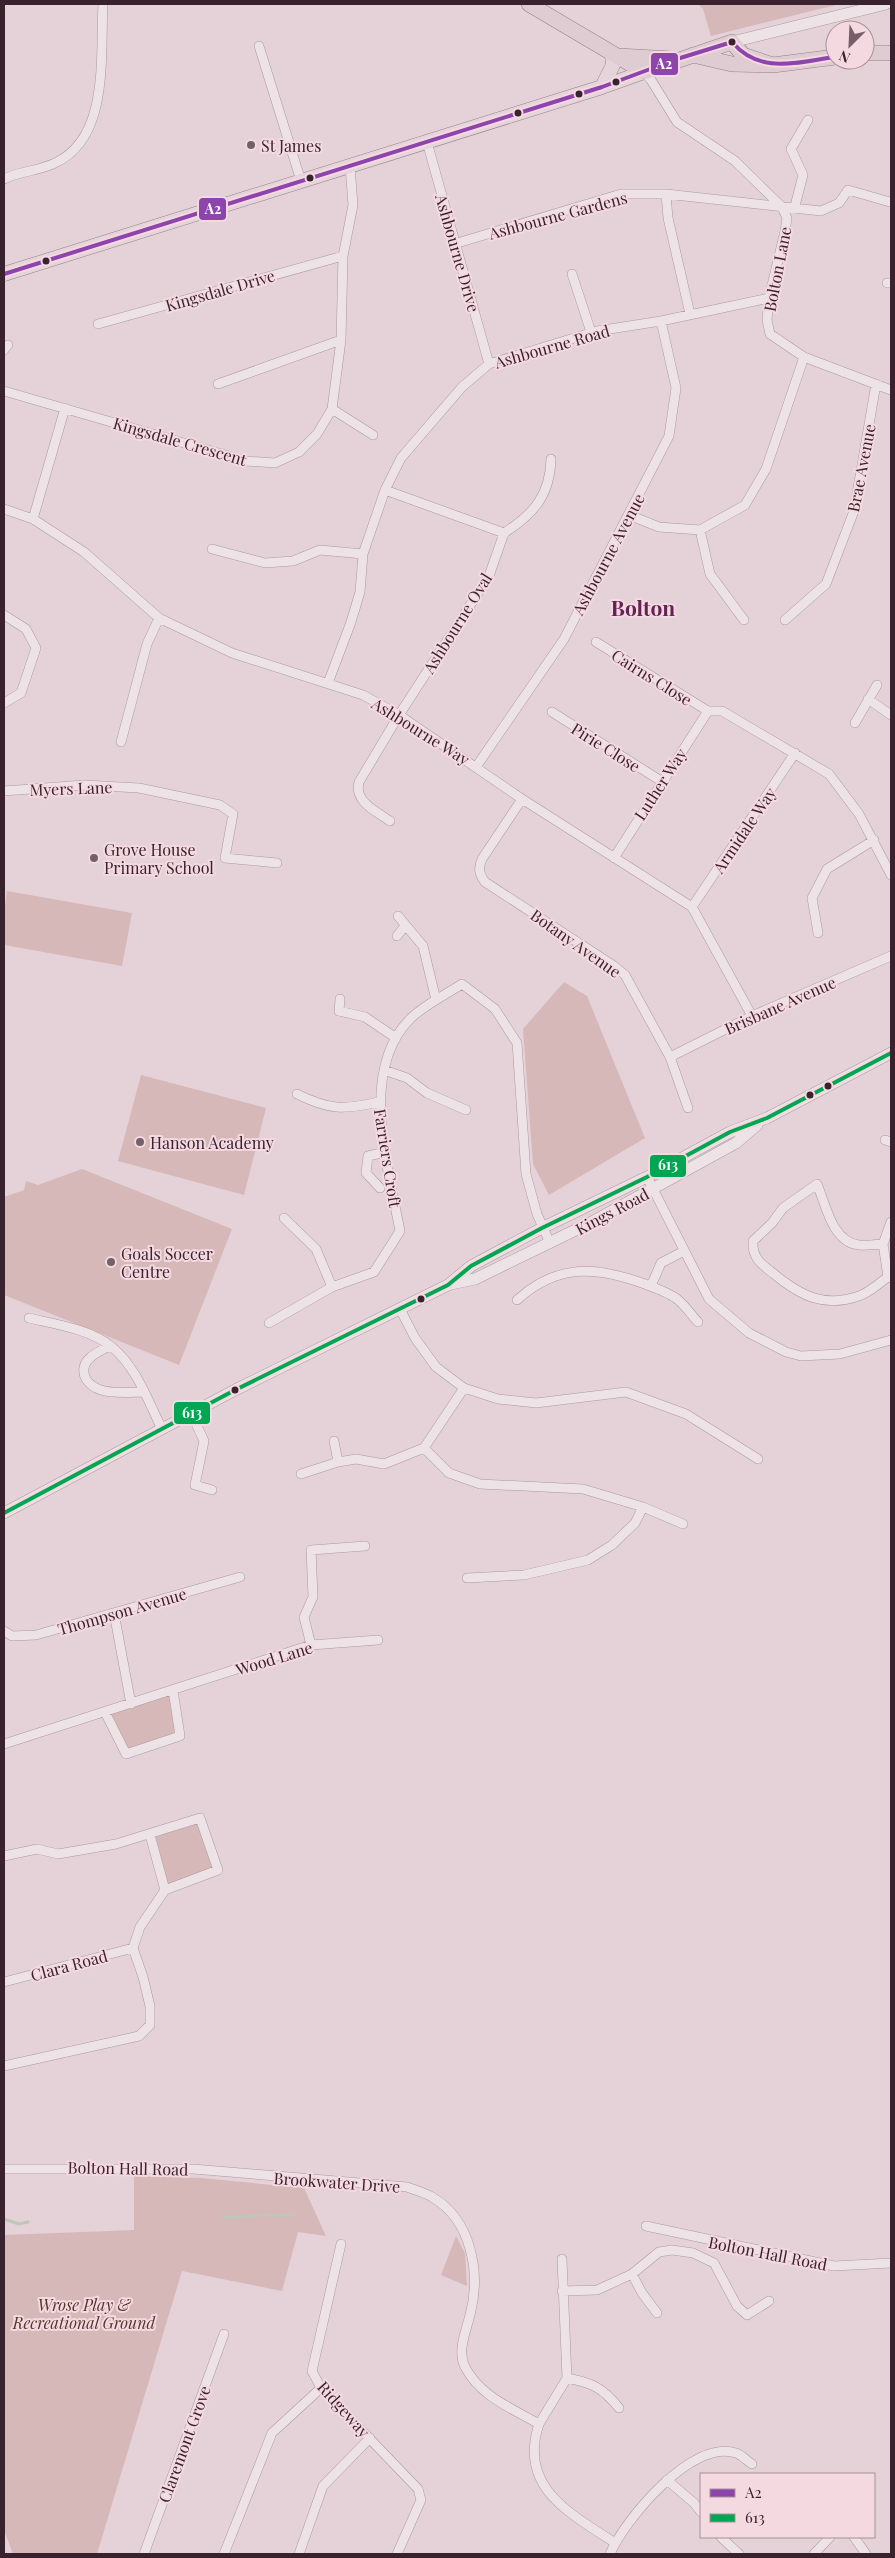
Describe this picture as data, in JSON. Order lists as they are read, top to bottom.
{
  "streets": {
    "street": [
      "Ashbourne Gardens",
      "Ashbourne Drive",
      "Bolton Lane",
      "Kingsdale Drive",
      "Ashbourne Road",
      "Kingsdale Crescent",
      "Brae Avenue",
      "Ashbourne Avenue",
      "Ashbourne Oval",
      "Cairns Close",
      "Ashbourne Way",
      "Pirie Close",
      "Luther Way",
      "Myers Lane",
      "Armidale Way",
      "Botany Avenue",
      "Brisbane Avenue",
      "Farriers Croft",
      "Kings Road",
      "Thompson Avenue",
      "Wood Lane",
      "Clara Road",
      "Bolton Hall Road",
      "Brookwater Drive",
      "Ridgeway",
      "Claremont Grove"
    ]
  },
  "crossings": [
    ["Ashbourne Gardens", "Ashbourne Drive"],
    ["Ashbourne Gardens", "Bolton Lane"],
    ["Ashbourne Drive", "Ashbourne Road"],
    ["Bolton Lane", "Ashbourne Road"],
    ["Bolton Lane", "Brae Avenue"],
    ["Kingsdale Drive", "Kingsdale Crescent"],
    ["Ashbourne Road", "Ashbourne Avenue"],
    ["Ashbourne Road", "Ashbourne Way"],
    ["Ashbourne Avenue", "Ashbourne Way"],
    ["Ashbourne Oval", "Ashbourne Way"],
    ["Cairns Close", "Luther Way"],
    ["Ashbourne Way", "Luther Way"],
    ["Ashbourne Way", "Armidale Way"],
    ["Ashbourne Way", "Botany Avenue"],
    ["Ashbourne Way", "Brisbane Avenue"],
    ["Pirie Close", "Luther Way"],
    ["Botany Avenue", "Brisbane Avenue"],
    ["Farriers Croft", "Kings Road"],
    ["Bolton Hall Road", "Brookwater Drive"]
  ],
  "districts": ["Bolton"],
  "parks": ["Wrose Play & Recreational Ground"],
  "places": [
    "St James",
    "Grove House Primary School",
    "Hanson Academy",
    "Goals Soccer Centre"
  ],
  "lines": ["transit line A2", "transit line 613"],
  "legend": ["A2", "613"],
  "north": "bottom left"
}
